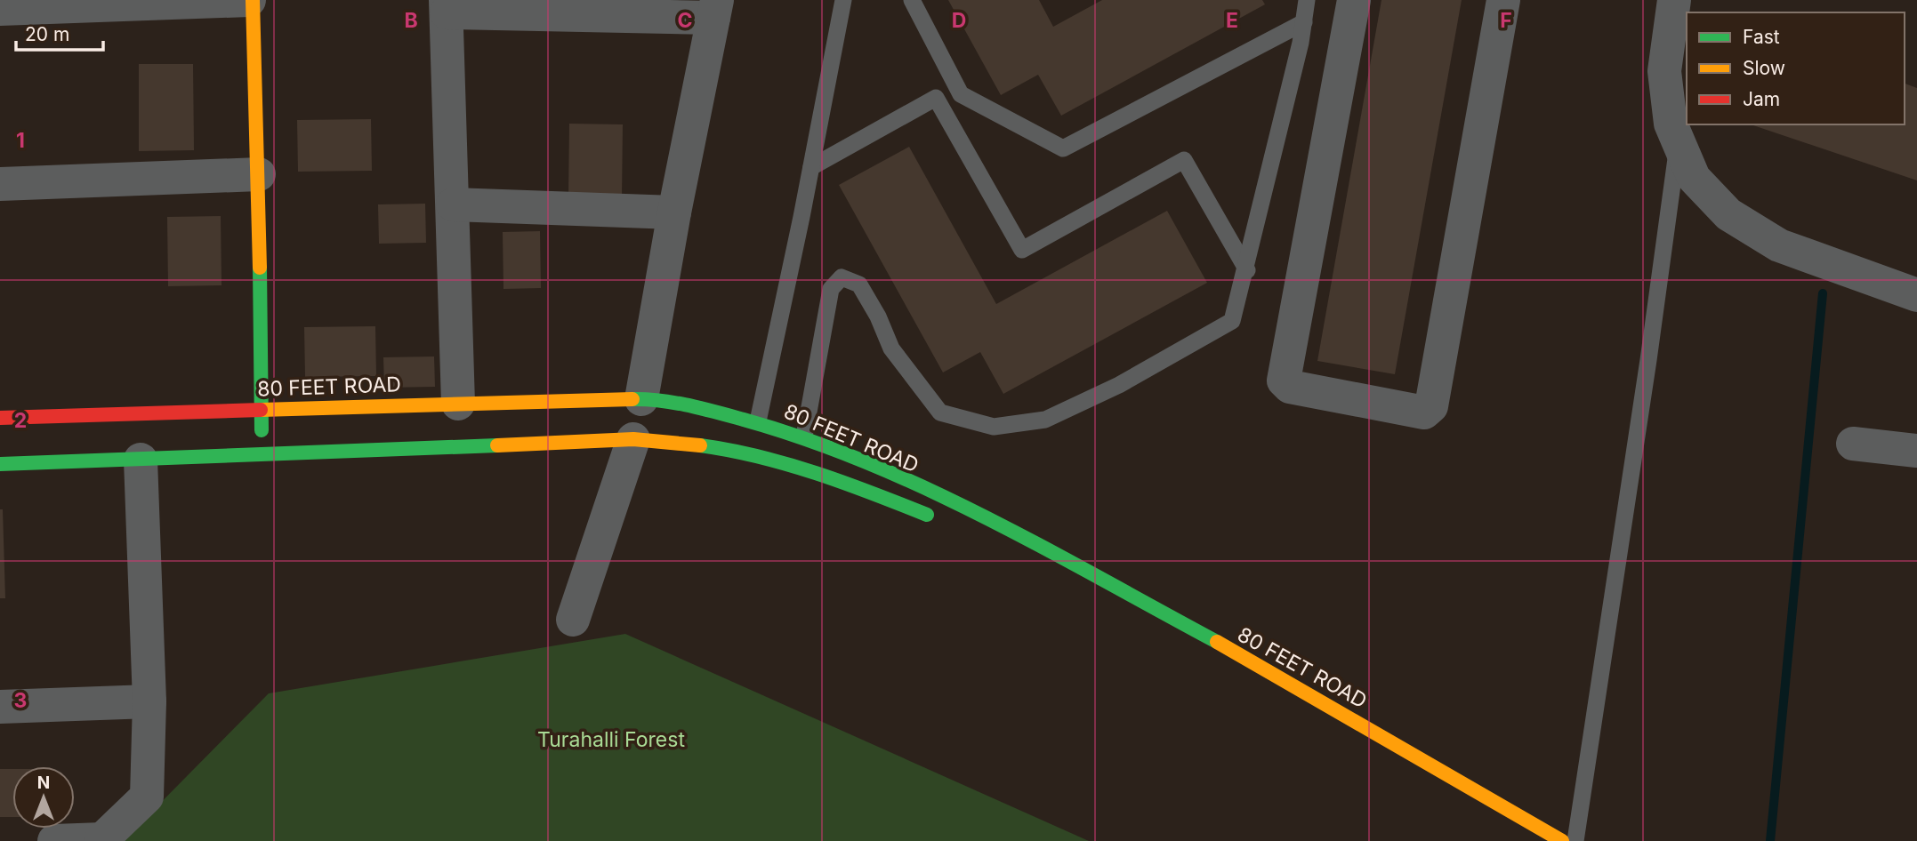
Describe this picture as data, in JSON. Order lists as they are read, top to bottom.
{
  "streets": {
    "main road": ["80 FEET ROAD"]
  },
  "parks": ["Turahalli Forest"],
  "legend": ["Fast", "Slow", "Jam"],
  "scale_bar": "20 m",
  "north": "top",
  "grid": {
    "columns": [
      "B",
      "C",
      "D",
      "E",
      "F"
    ],
    "rows": ["1", "2", "3"]
  }
}
